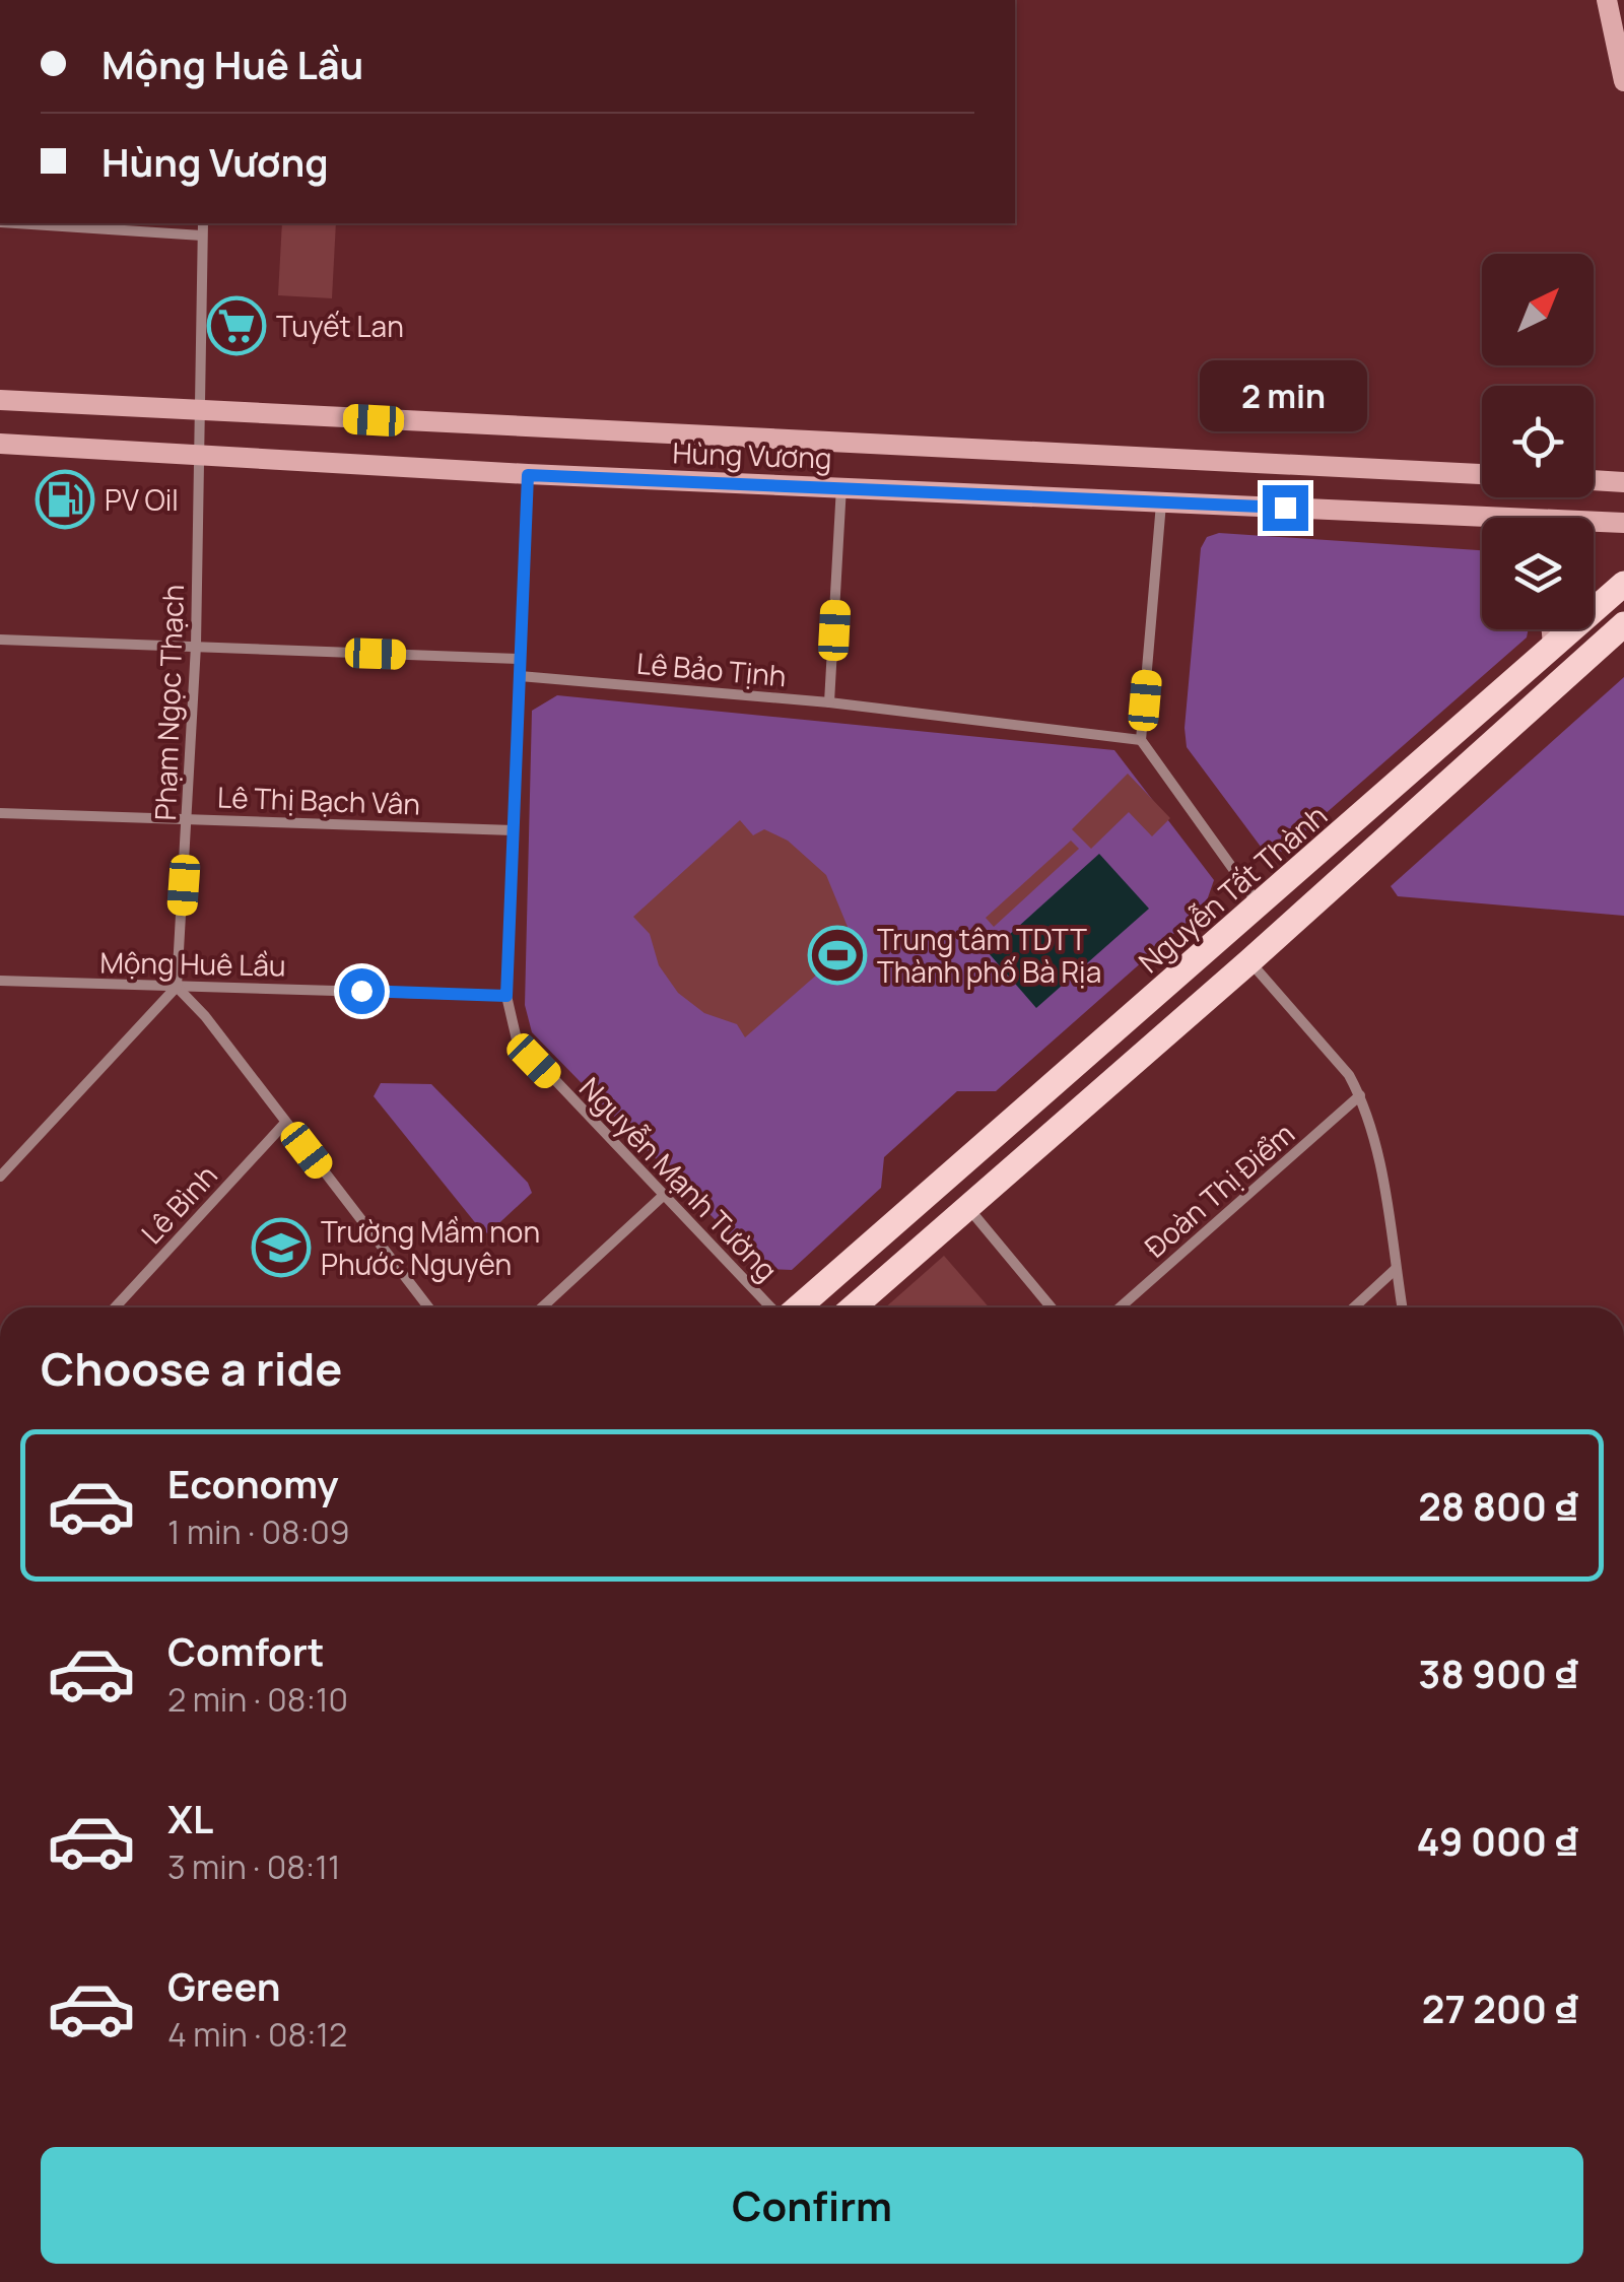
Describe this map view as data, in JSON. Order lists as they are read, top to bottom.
{
  "streets": {
    "main road": ["Hùng Vương", "Nguyễn Tất Thành"],
    "street": [
      "Lê Bảo Tịnh",
      "Phạm Ngọc Thạch",
      "Lê Thị Bạch Vân",
      "Mộng Huê Lầu",
      "Nguyễn Mạnh Tường",
      "Đoàn Thị Điểm",
      "Lê Bình"
    ]
  },
  "crossings": [
    ["Hùng Vương", "Phạm Ngọc Thạch"],
    ["Hùng Vương", "Nguyễn Mạnh Tường"],
    ["Lê Bảo Tịnh", "Nguyễn Mạnh Tường"],
    ["Phạm Ngọc Thạch", "Lê Thị Bạch Vân"],
    ["Phạm Ngọc Thạch", "Mộng Huê Lầu"],
    ["Lê Thị Bạch Vân", "Nguyễn Mạnh Tường"],
    ["Mộng Huê Lầu", "Nguyễn Mạnh Tường"]
  ],
  "places": {
    "supermarket": ["Tuyết Lan"],
    "fuel station": ["PV Oil"],
    "sports": ["Trung tâm TDTT Thành phố Bà Rịa"],
    "school or university": ["Trường Mầm non Phước Nguyên"]
  },
  "north": "top right",
  "page": {
    "banner": ["Mộng Huê Lầu", "Hùng Vương"],
    "bubble": "2 min",
    "heading": "Choose a ride",
    "list": [
      {
        "name": "Economy",
        "note": "1 min · 08:09",
        "value": "28 800 ₫"
      },
      {
        "name": "Comfort",
        "note": "2 min · 08:10",
        "value": "38 900 ₫"
      },
      {
        "name": "XL",
        "note": "3 min · 08:11",
        "value": "49 000 ₫"
      },
      {
        "name": "Green",
        "note": "4 min · 08:12",
        "value": "27 200 ₫"
      }
    ],
    "buttons": "Confirm"
  }
}
